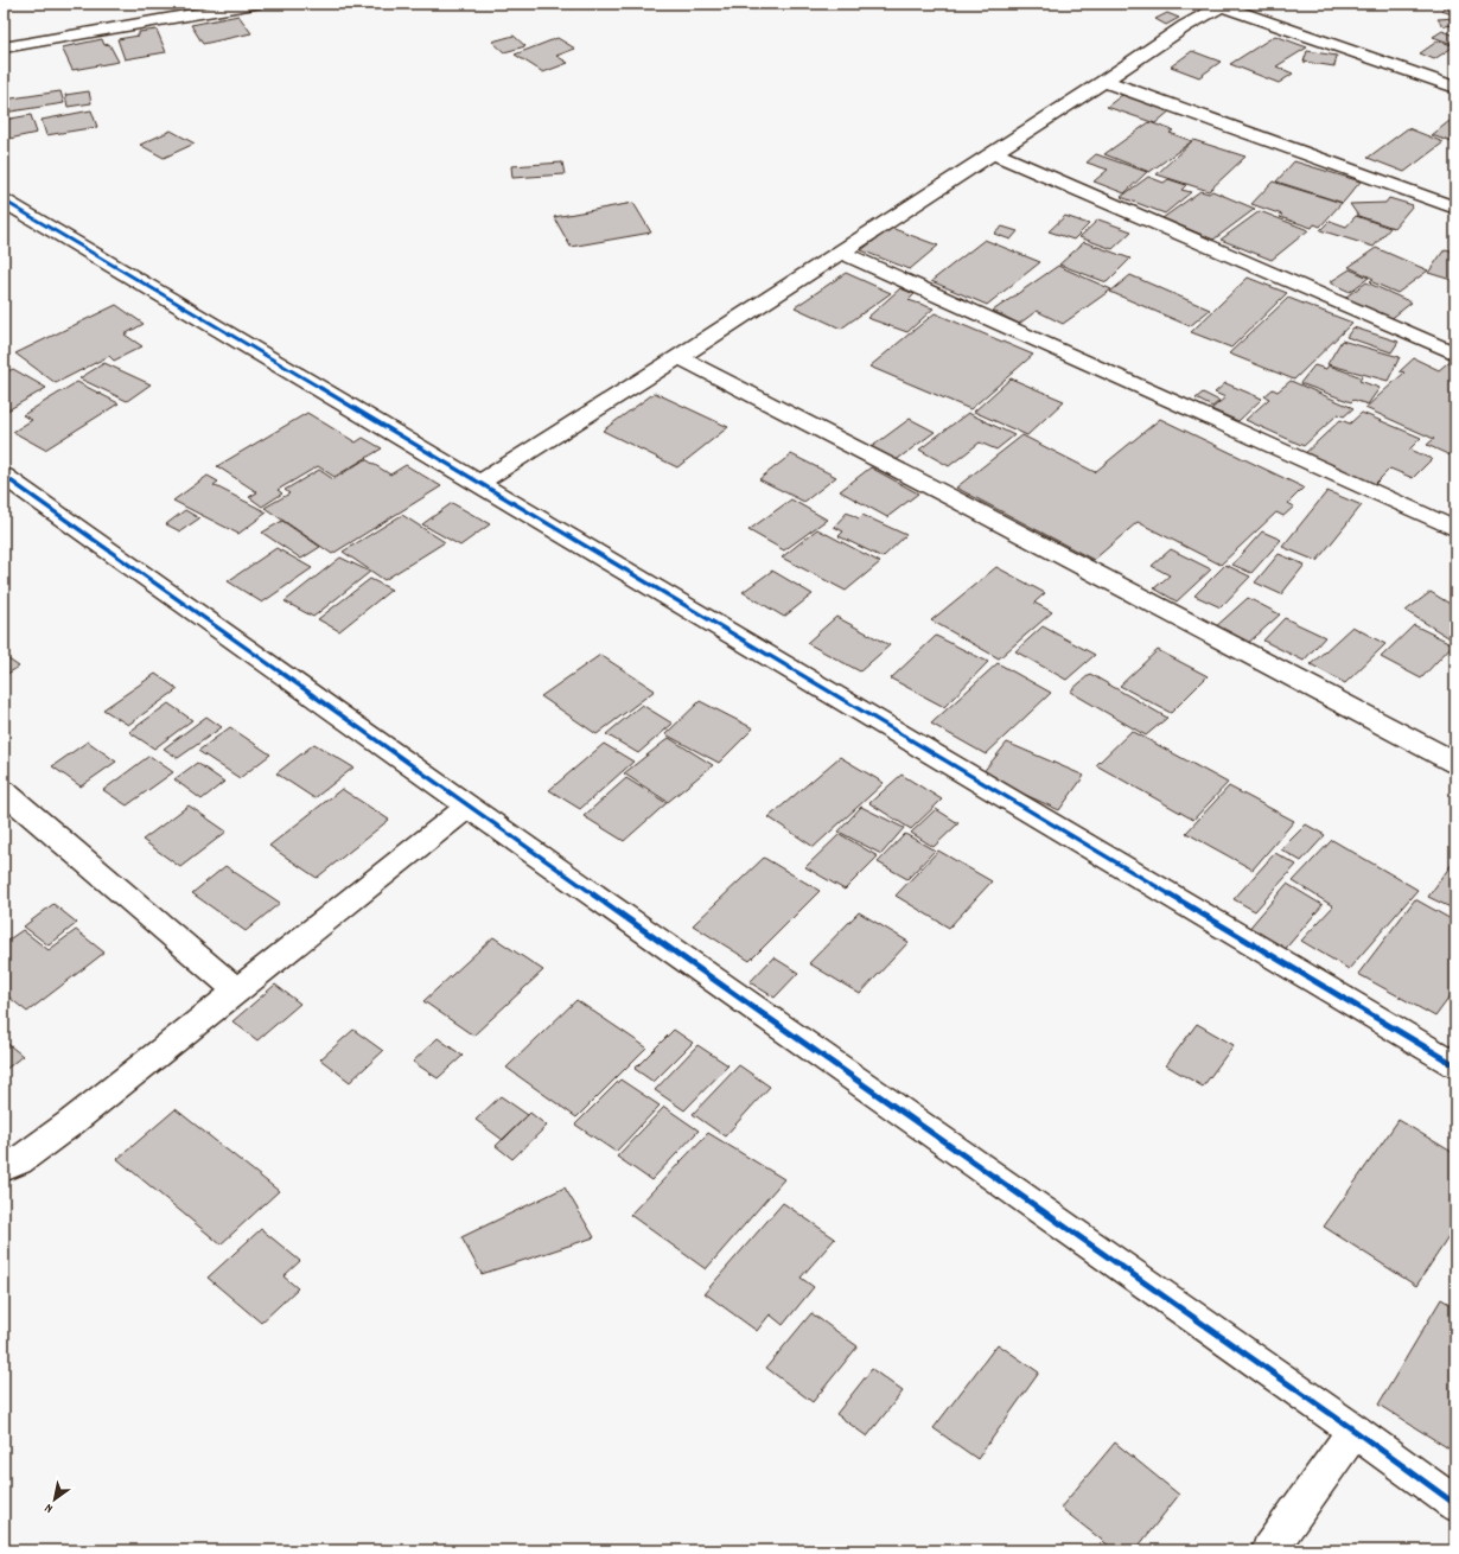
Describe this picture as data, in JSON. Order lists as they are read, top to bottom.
{
  "north": "bottom left"
}
